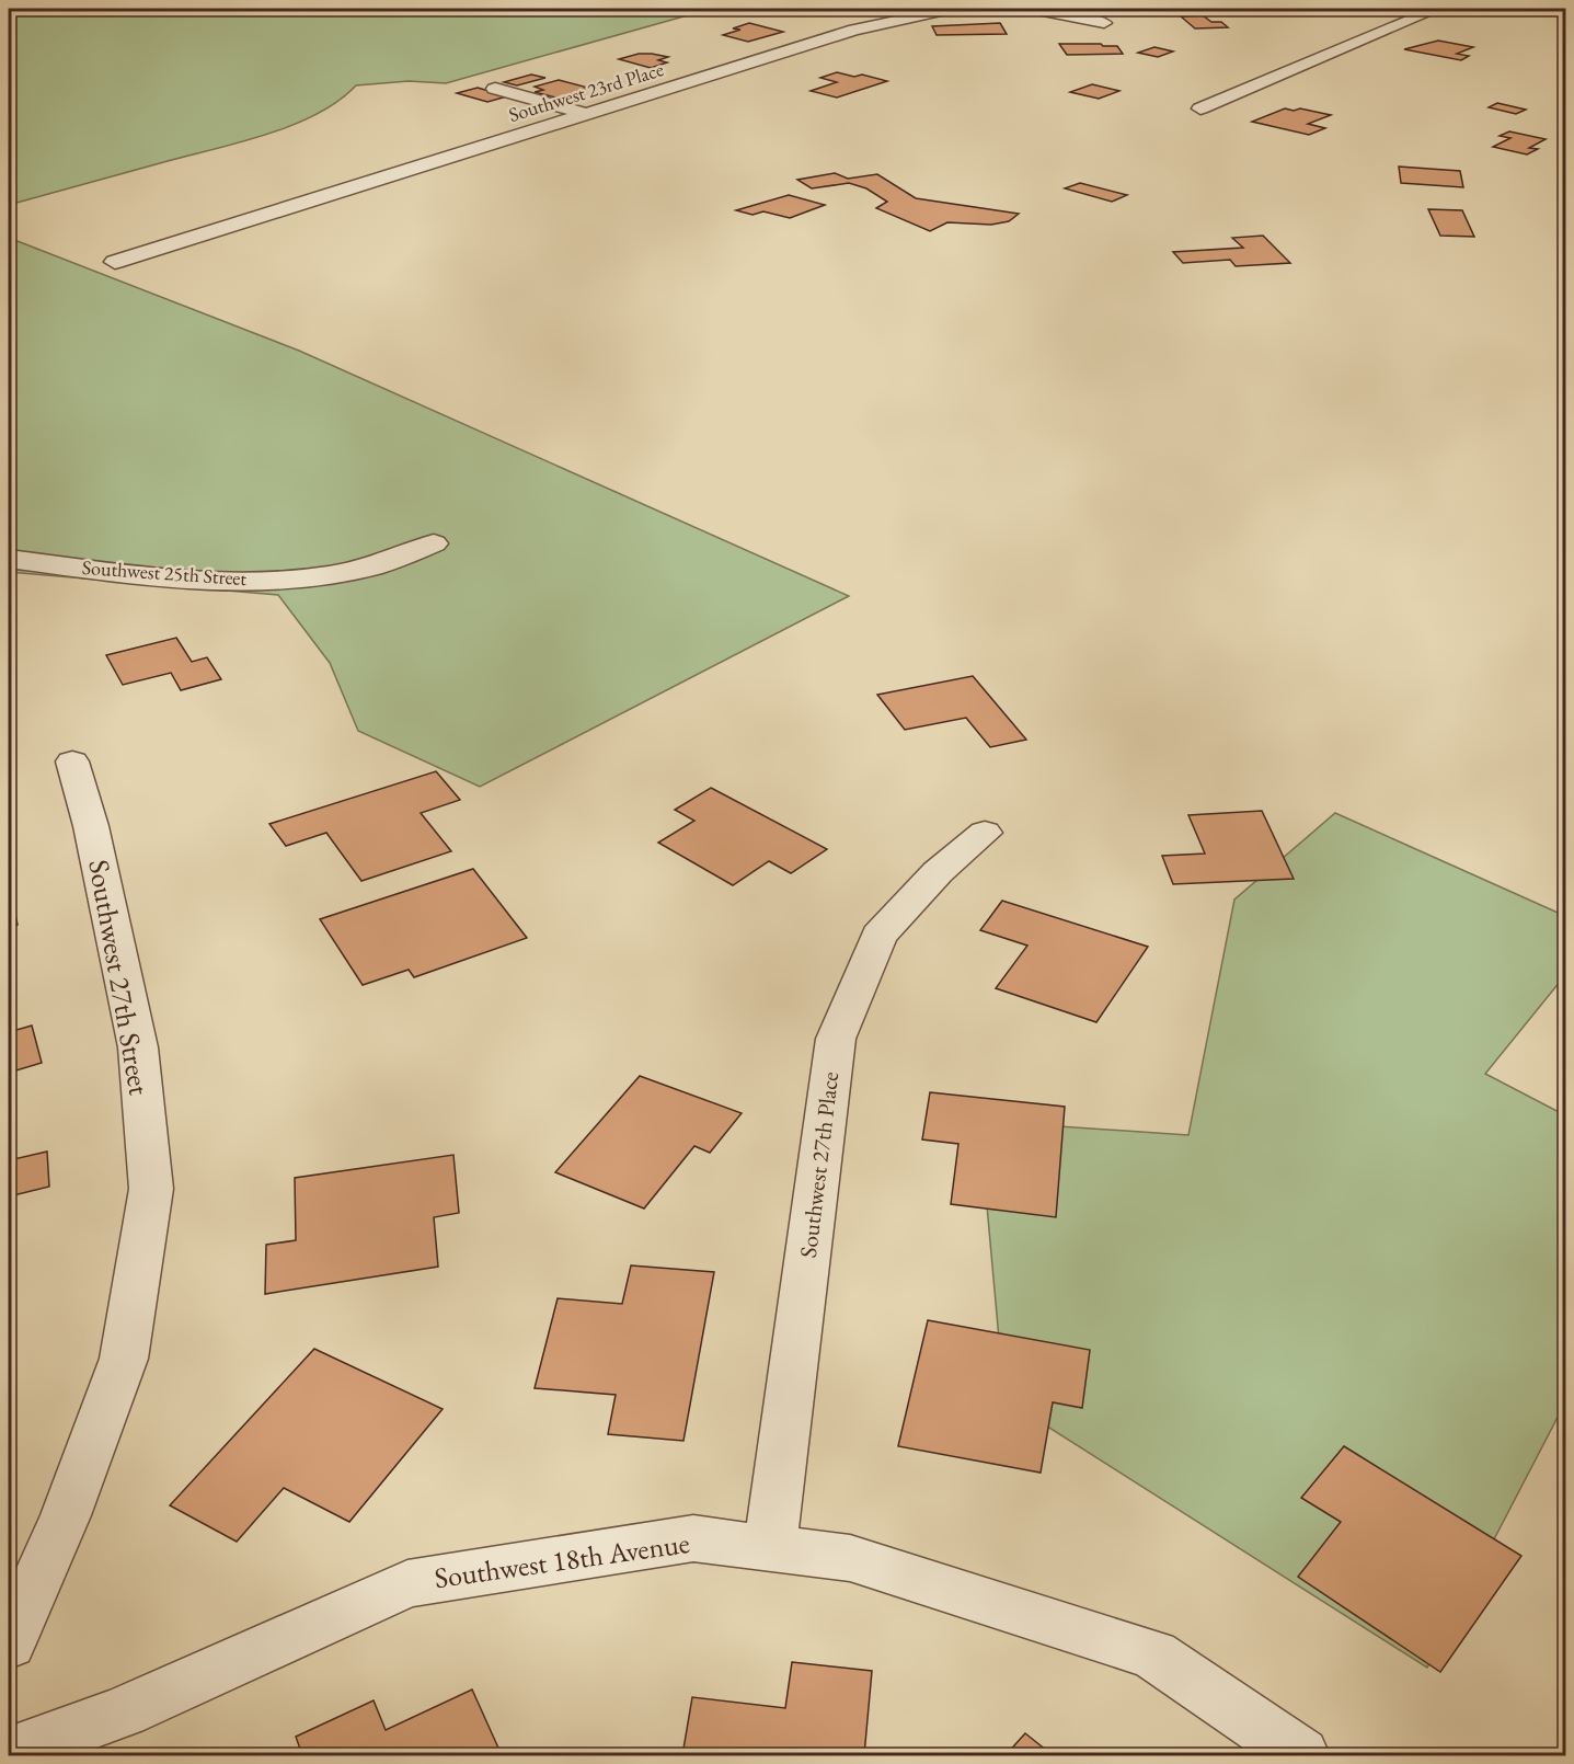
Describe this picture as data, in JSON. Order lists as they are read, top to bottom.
{
  "streets": {
    "street": [
      "Southwest 23rd Place",
      "Southwest 25th Street",
      "Southwest 27th Street",
      "Southwest 27th Place",
      "Southwest 18th Avenue"
    ]
  },
  "crossings": [
    ["Southwest 27th Place", "Southwest 18th Avenue"]
  ]
}
